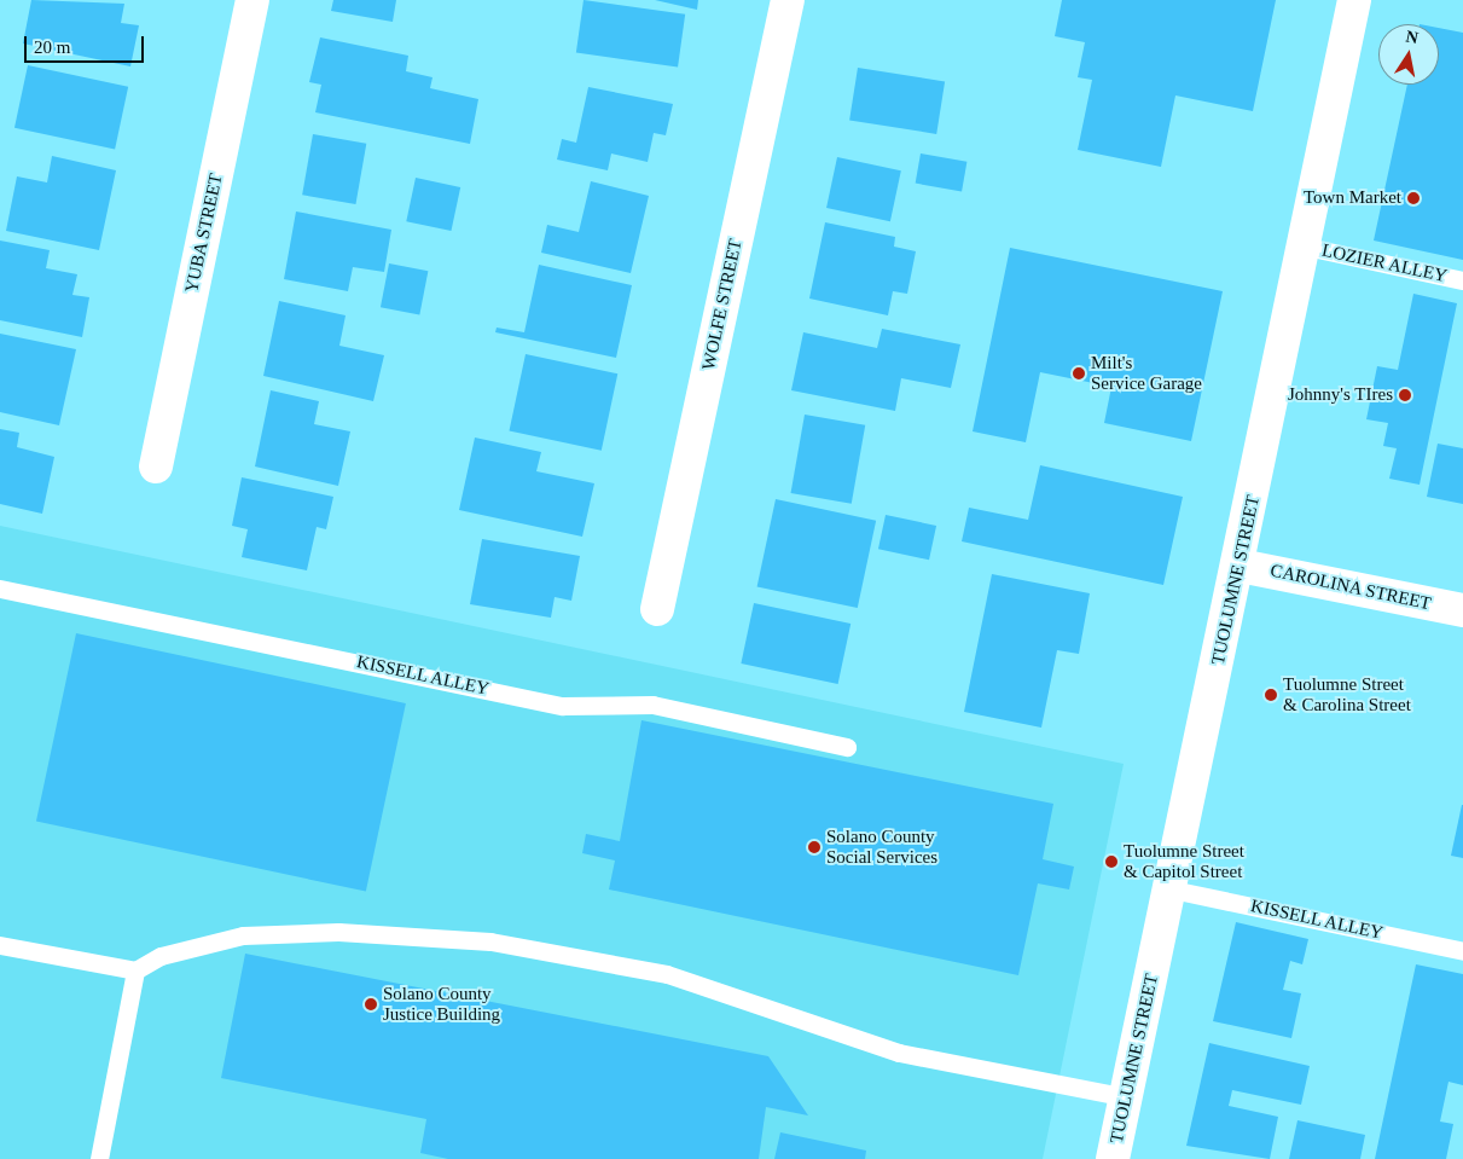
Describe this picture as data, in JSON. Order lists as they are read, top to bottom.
{
  "streets": {
    "street": [
      "YUBA STREET",
      "WOLFE STREET",
      "TUOLUMNE STREET",
      "CAROLINA STREET"
    ],
    "lane": ["LOZIER ALLEY", "KISSELL ALLEY"]
  },
  "crossings": [
    ["LOZIER ALLEY", "TUOLUMNE STREET"],
    ["TUOLUMNE STREET", "CAROLINA STREET"],
    ["TUOLUMNE STREET", "KISSELL ALLEY"]
  ],
  "places": [
    "Town Market",
    "Milt's Service Garage",
    "Johnny's TIres",
    "Tuolumne Street & Carolina Street",
    "Solano County Social Services",
    "Tuolumne Street & Capitol Street",
    "Solano County Justice Building"
  ],
  "scale_bar": "20 m",
  "north": "top"
}
